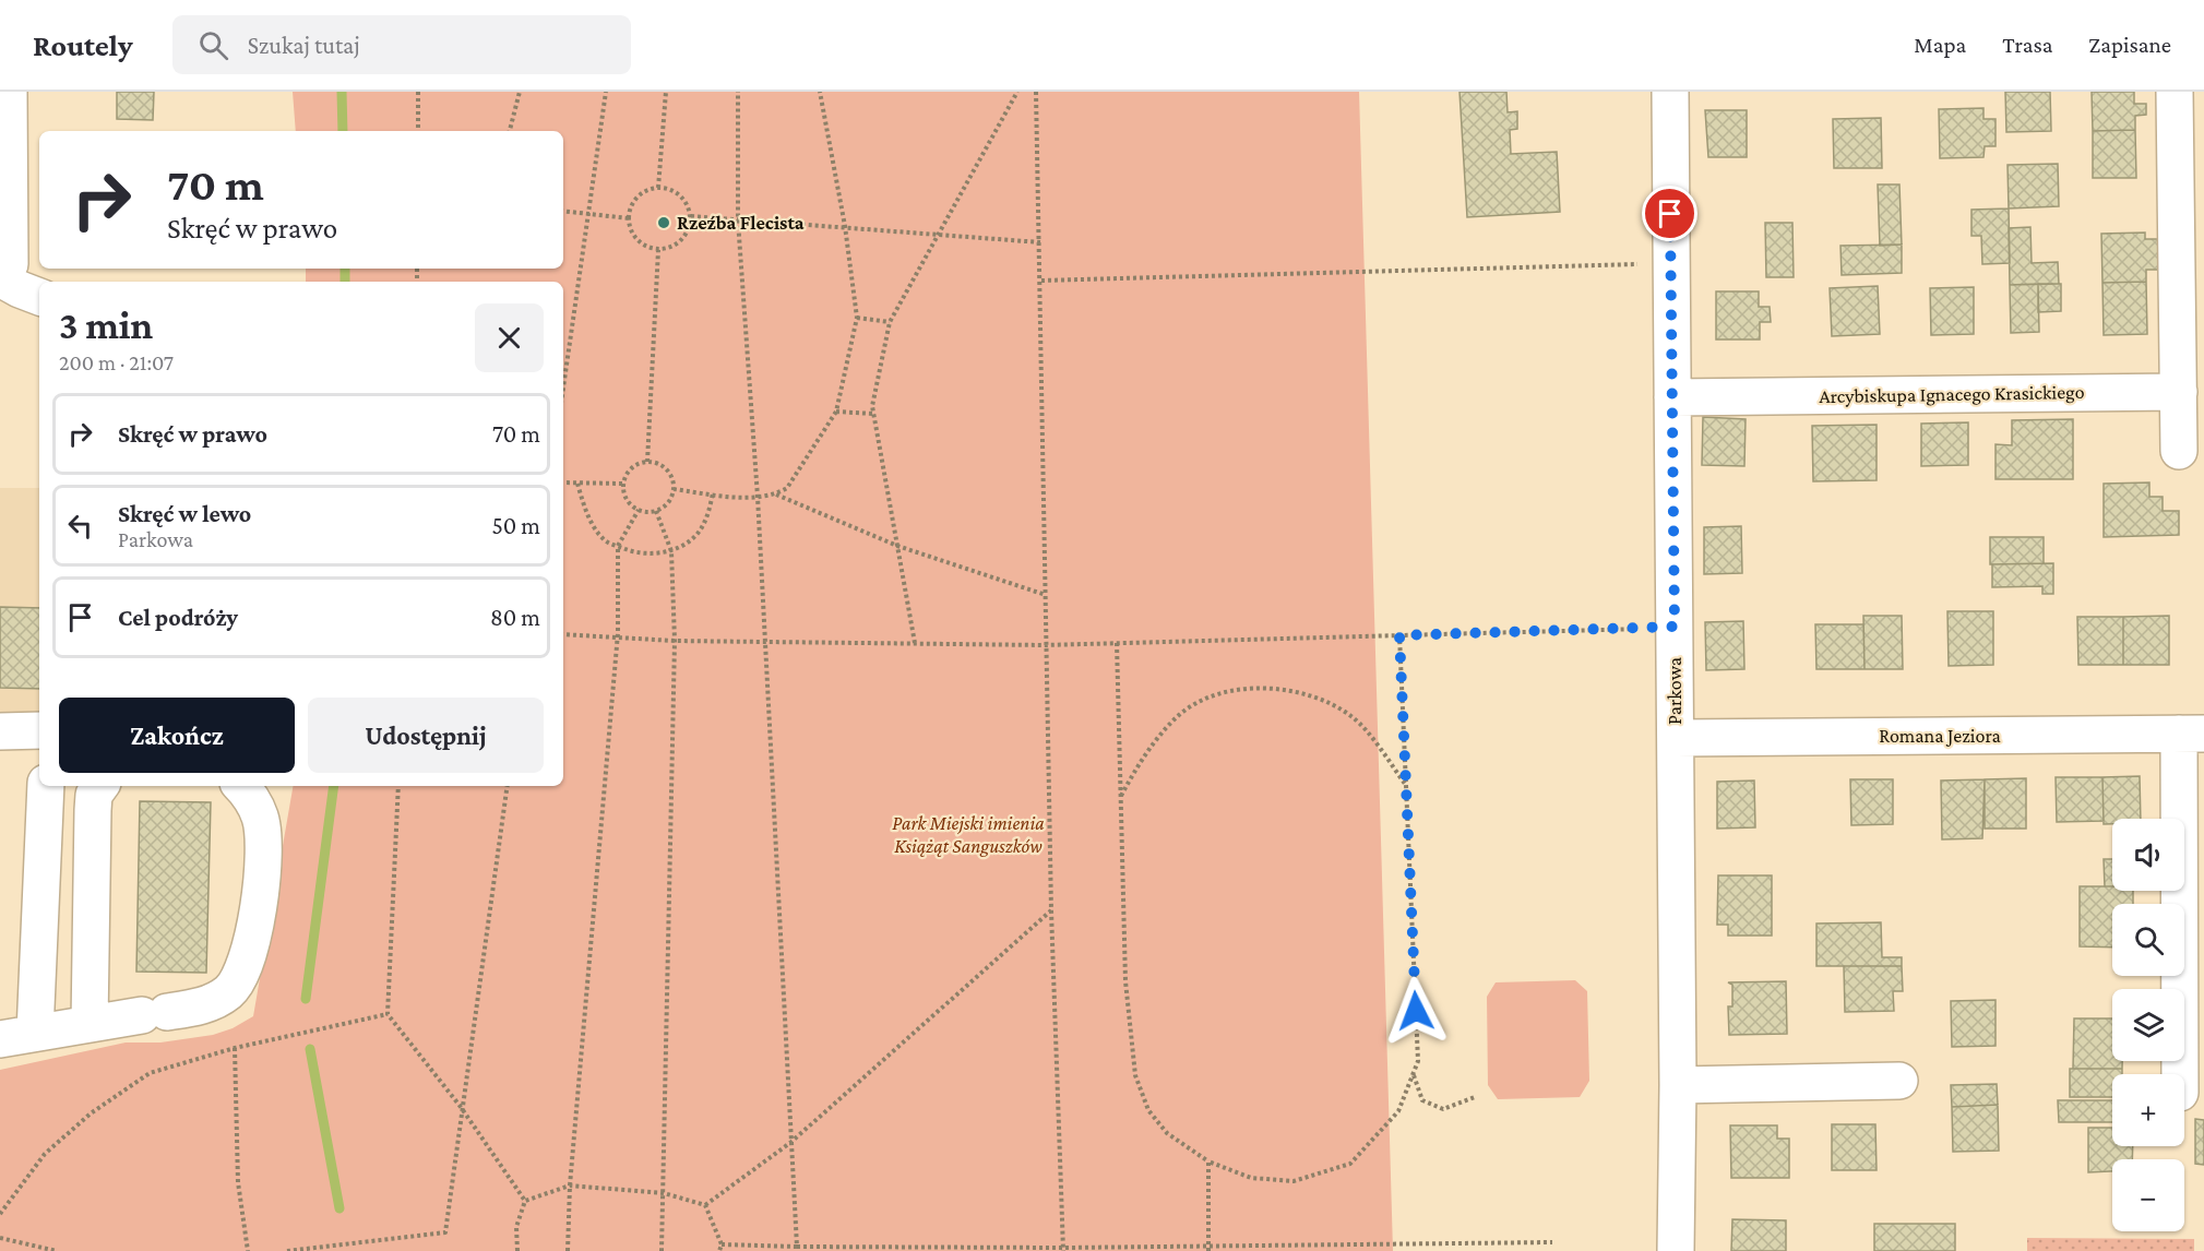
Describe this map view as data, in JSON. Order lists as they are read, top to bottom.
{
  "streets": {
    "street": ["Arcybiskupa Ignacego Krasickiego", "Parkowa", "Romana Jeziora"]
  },
  "crossings": [
    ["Arcybiskupa Ignacego Krasickiego", "Parkowa"],
    ["Parkowa", "Romana Jeziora"]
  ],
  "parks": ["Park Miejski imienia Książąt Sanguszków"],
  "places": ["Rzeźba Flecista"],
  "page": {
    "header": "Routely",
    "search": "Szukaj tutaj",
    "nav": ["Mapa", "Trasa", "Zapisane"],
    "turn": ["70 m", "Skręć w prawo"],
    "heading": ["3 min", "200 m · 21:07"],
    "list": [
      {
        "name": "Skręć w prawo",
        "value": "70 m"
      },
      {
        "name": "Skręć w lewo",
        "note": "Parkowa",
        "value": "50 m"
      },
      {
        "name": "Cel podróży",
        "value": "80 m"
      }
    ],
    "buttons": ["Zakończ", "Udostępnij"],
    "map_buttons": ["+", "−"]
  }
}
